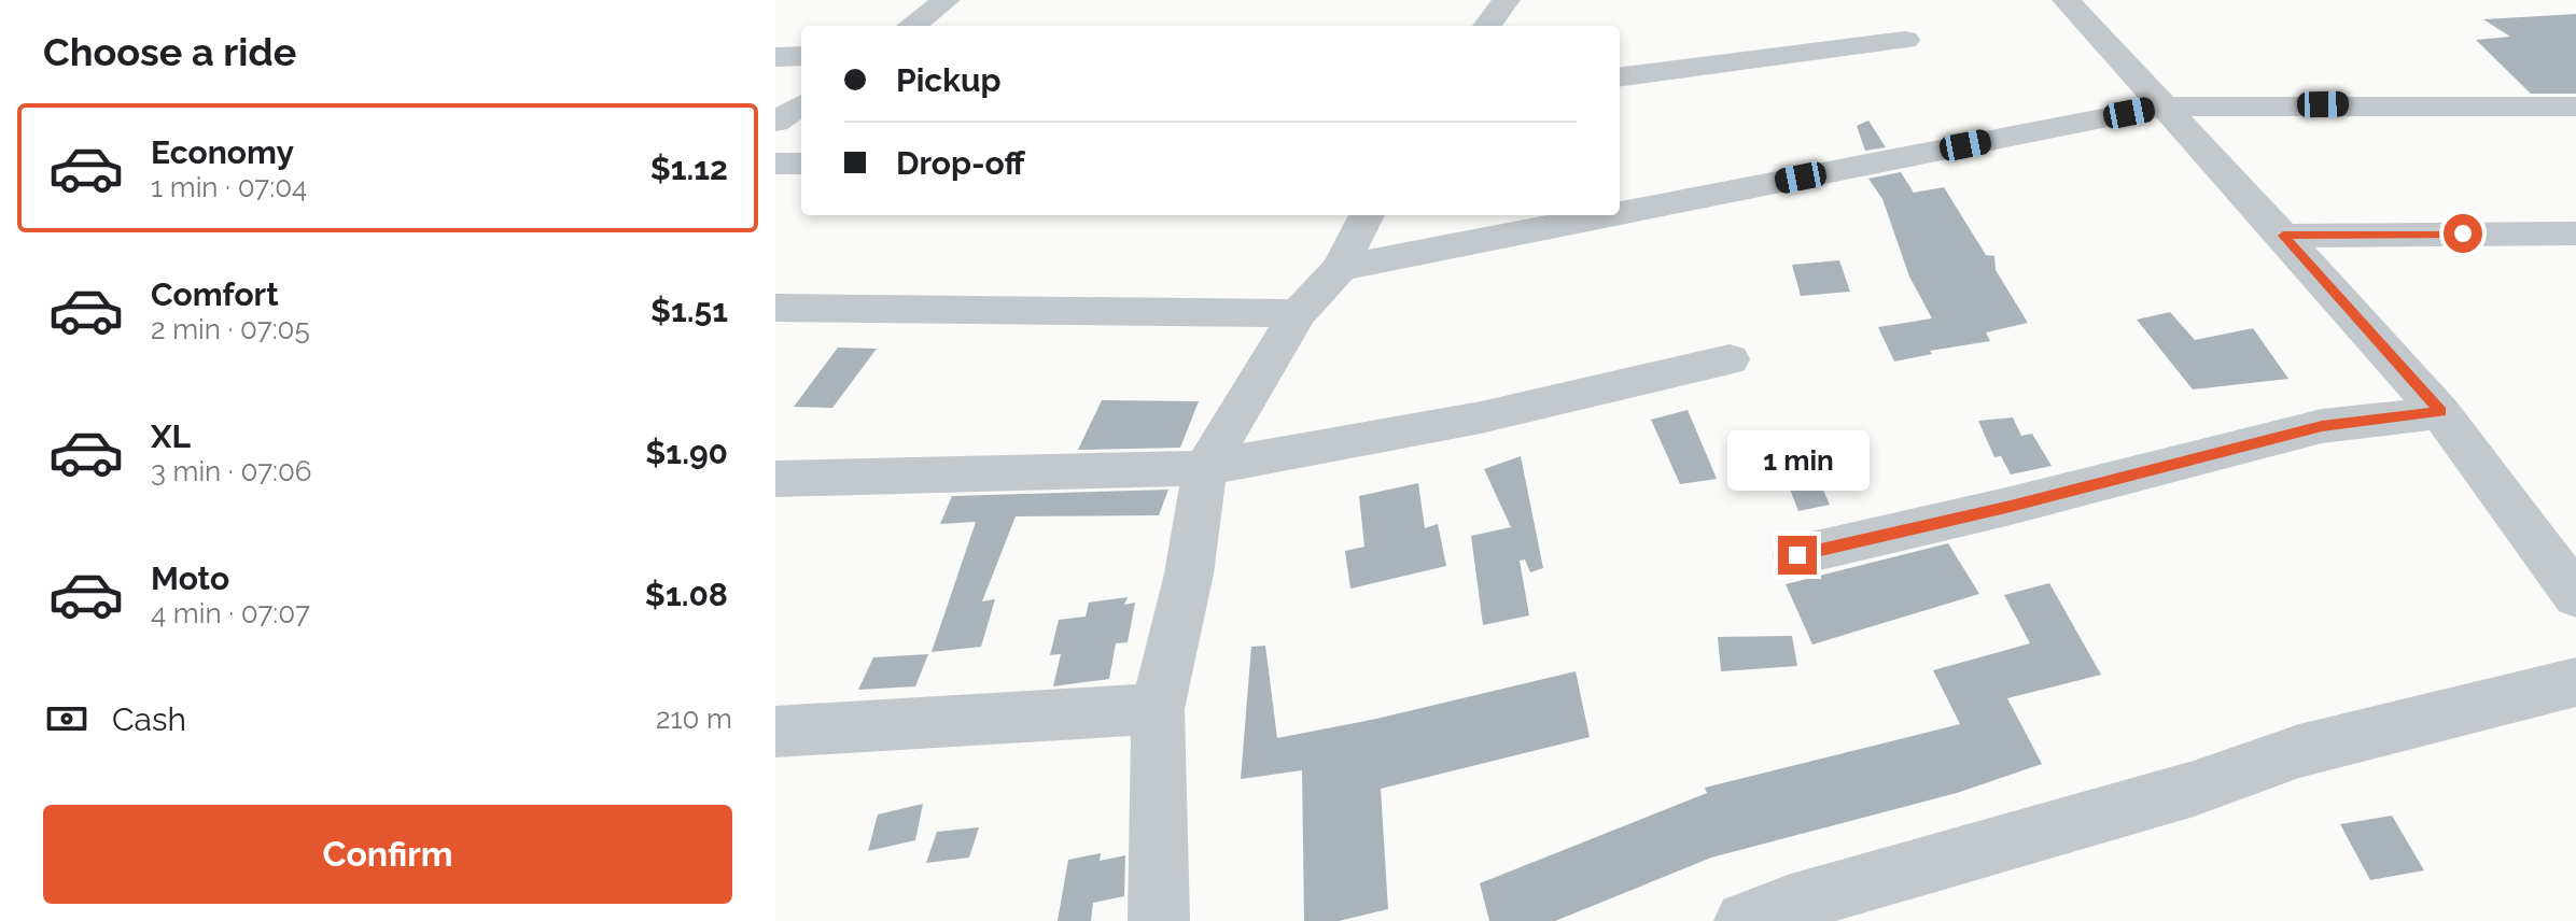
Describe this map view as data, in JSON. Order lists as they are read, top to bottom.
{
  "page": {
    "heading": "Choose a ride",
    "banner": ["Pickup", "Drop-off"],
    "list": [
      {
        "name": "Economy",
        "note": "1 min · 07:04",
        "value": "$1.12"
      },
      {
        "name": "Comfort",
        "note": "2 min · 07:05",
        "value": "$1.51"
      },
      {
        "name": "XL",
        "note": "3 min · 07:06",
        "value": "$1.90"
      },
      {
        "name": "Moto",
        "note": "4 min · 07:07",
        "value": "$1.08"
      }
    ],
    "bubble": "1 min",
    "pay": ["Cash", "210 m"],
    "buttons": "Confirm"
  }
}
